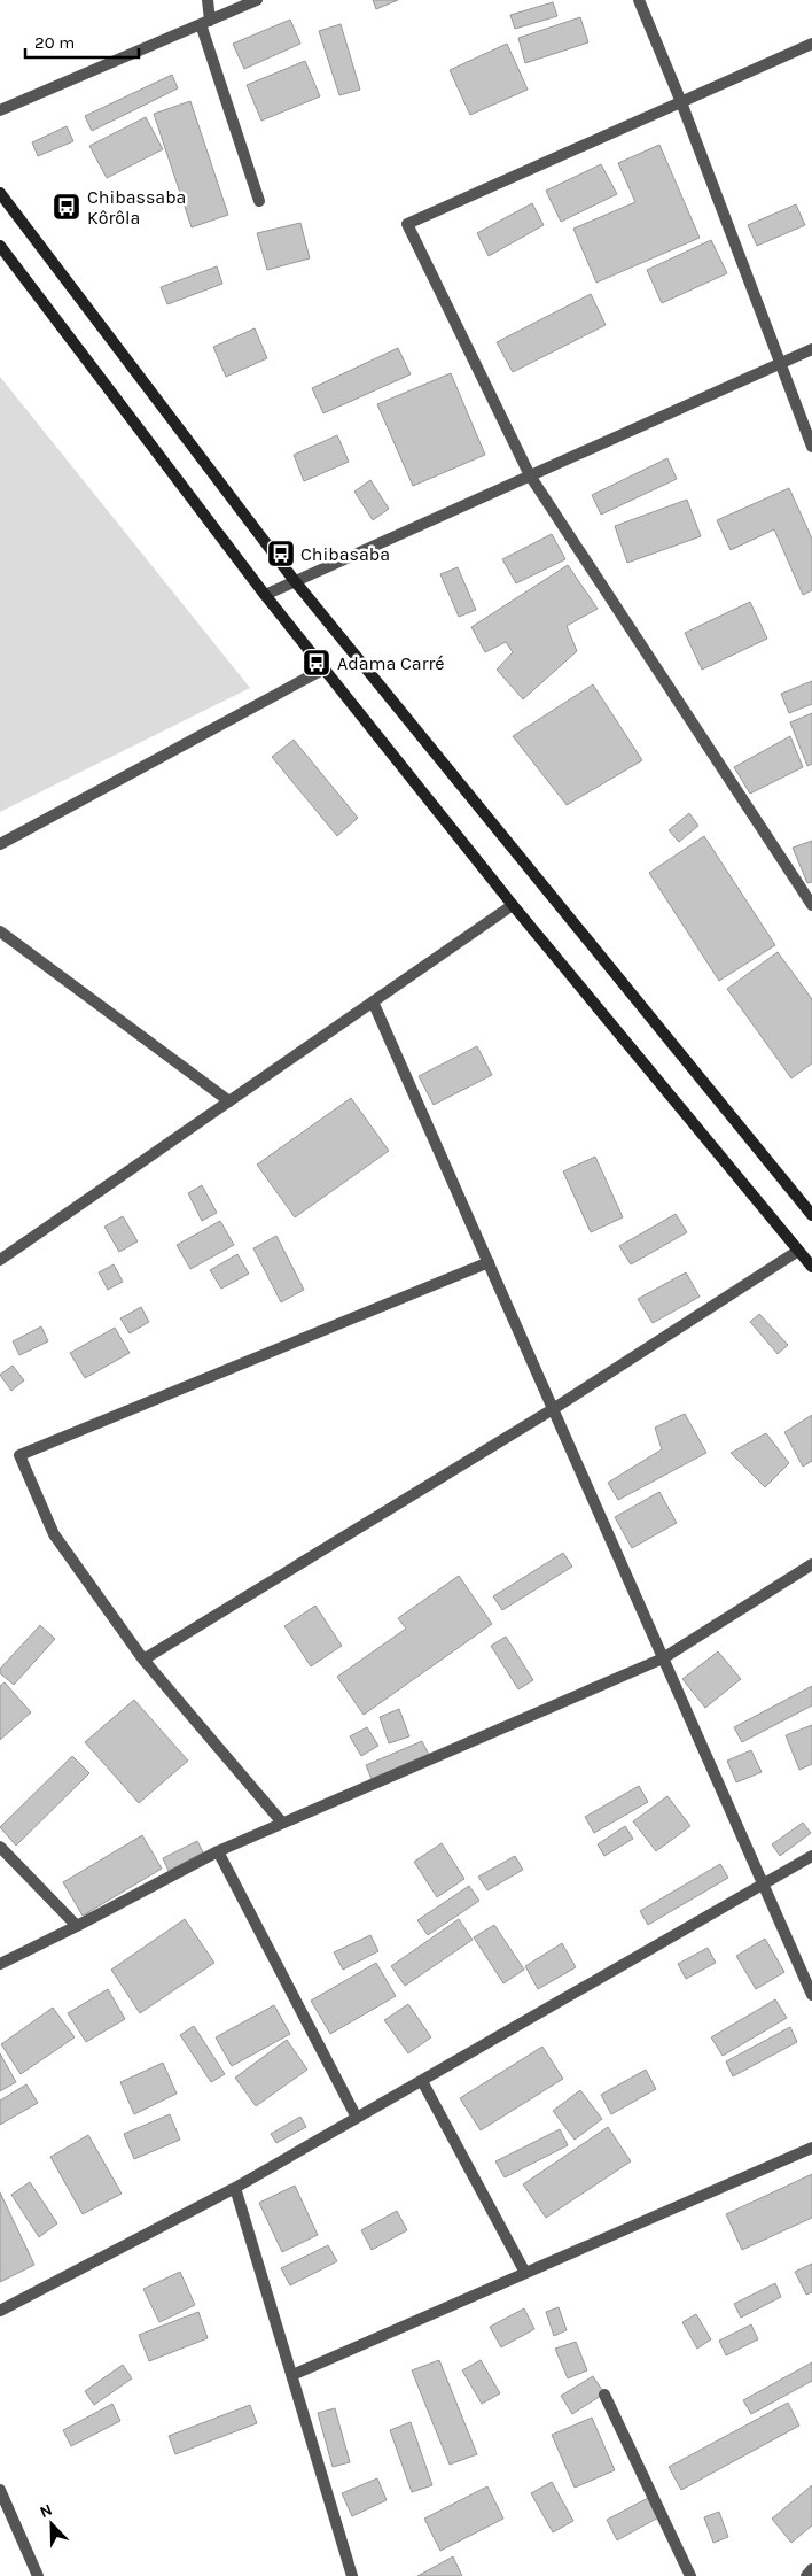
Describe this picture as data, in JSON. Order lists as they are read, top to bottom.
{
  "places": {
    "bus stop": ["Chibassaba Kôrôla", "Chibasaba", "Adama Carré"]
  },
  "scale_bar": "20 m",
  "north": "top left"
}
